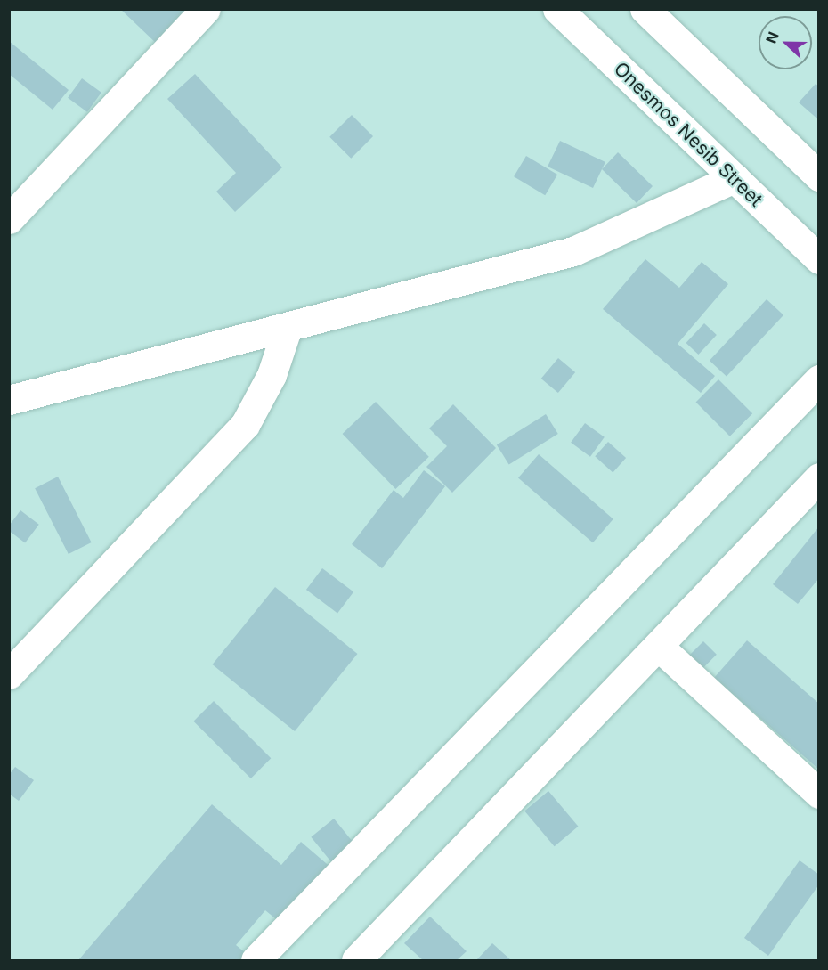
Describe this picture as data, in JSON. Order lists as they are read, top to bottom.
{
  "streets": {
    "street": ["Onesmos Nesib Street"]
  },
  "north": "left"
}
